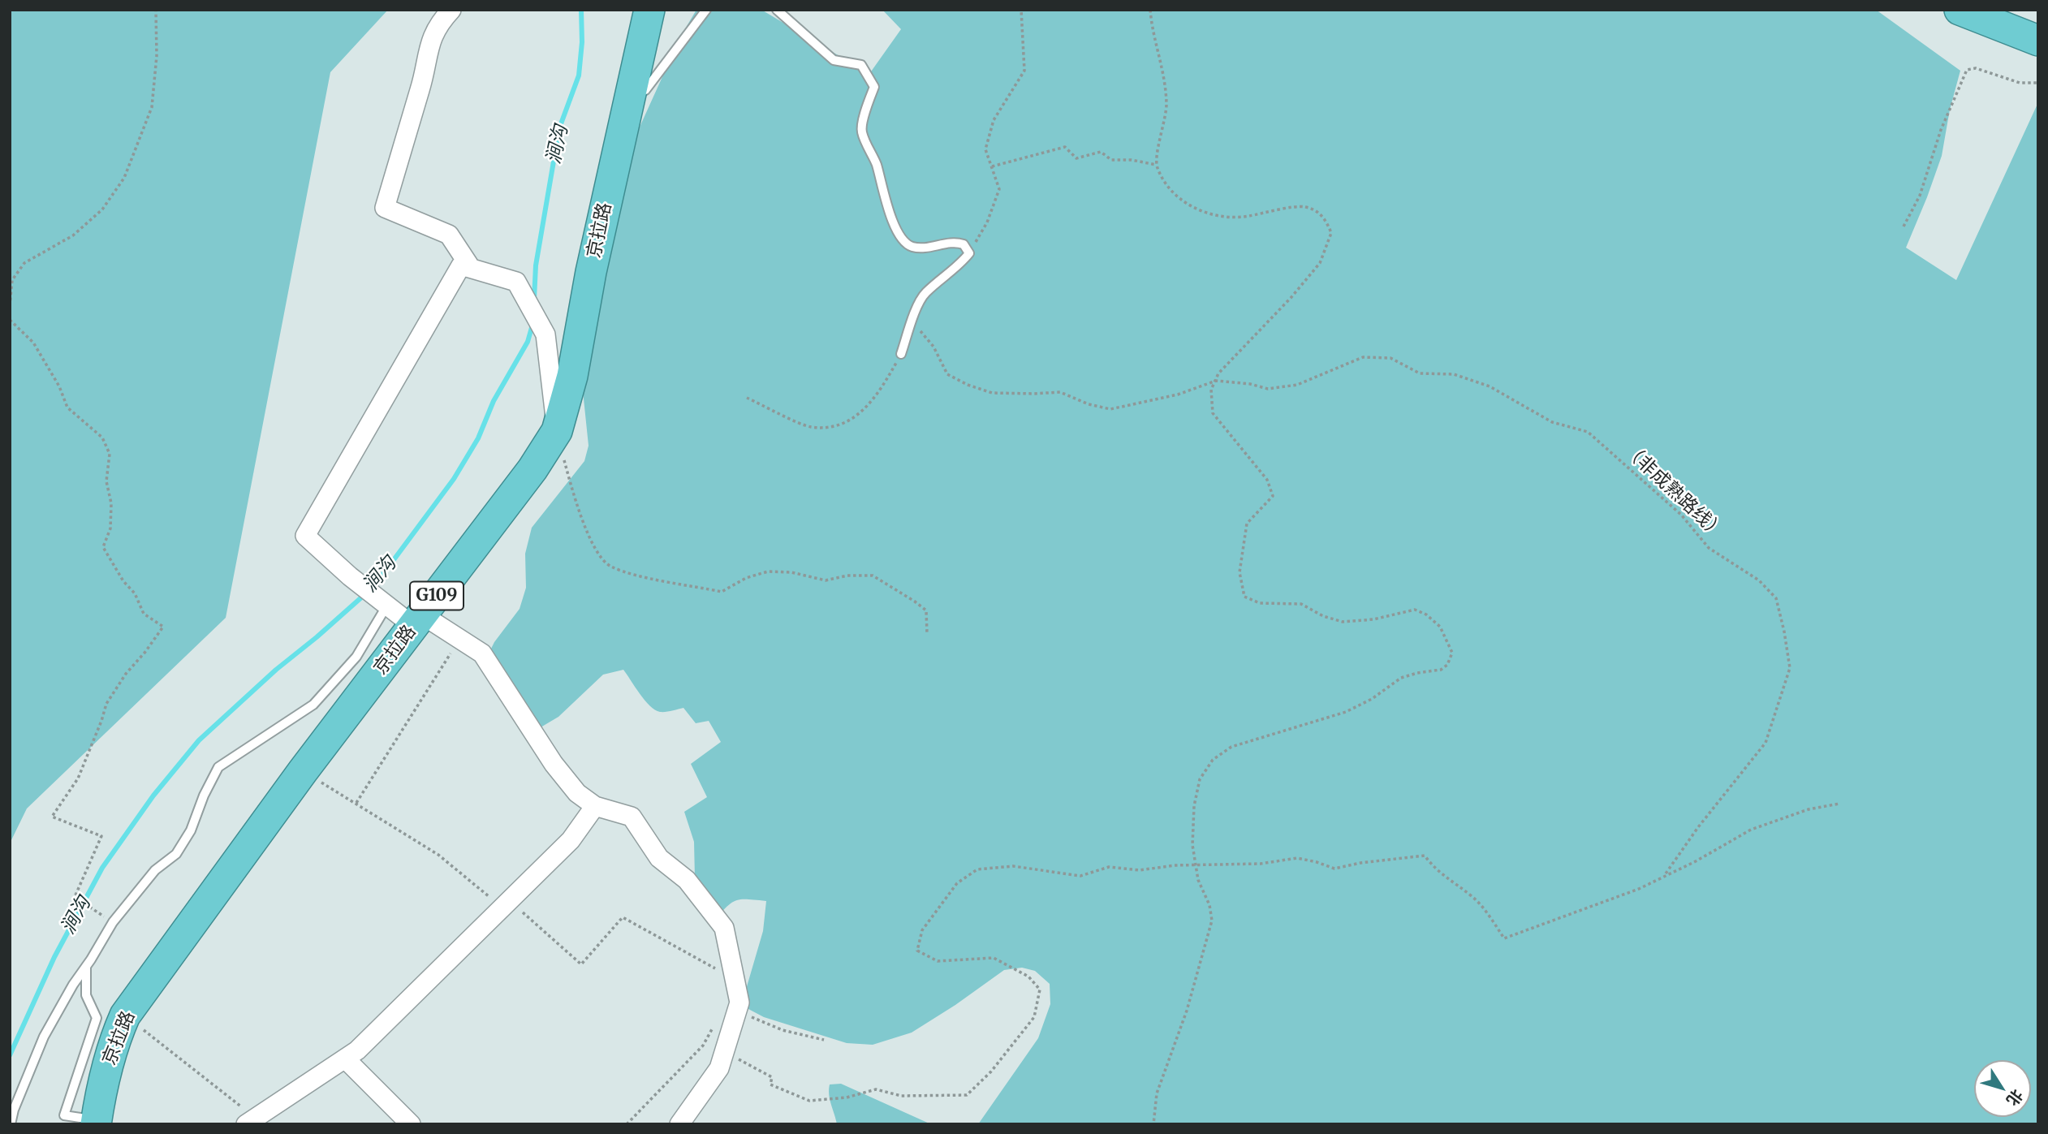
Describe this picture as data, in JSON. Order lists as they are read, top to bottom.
{
  "streets": {
    "highway": ["京拉路", "G109"],
    "path": ["（非成熟路线）"]
  },
  "water": ["涧沟"],
  "north": "bottom right"
}
